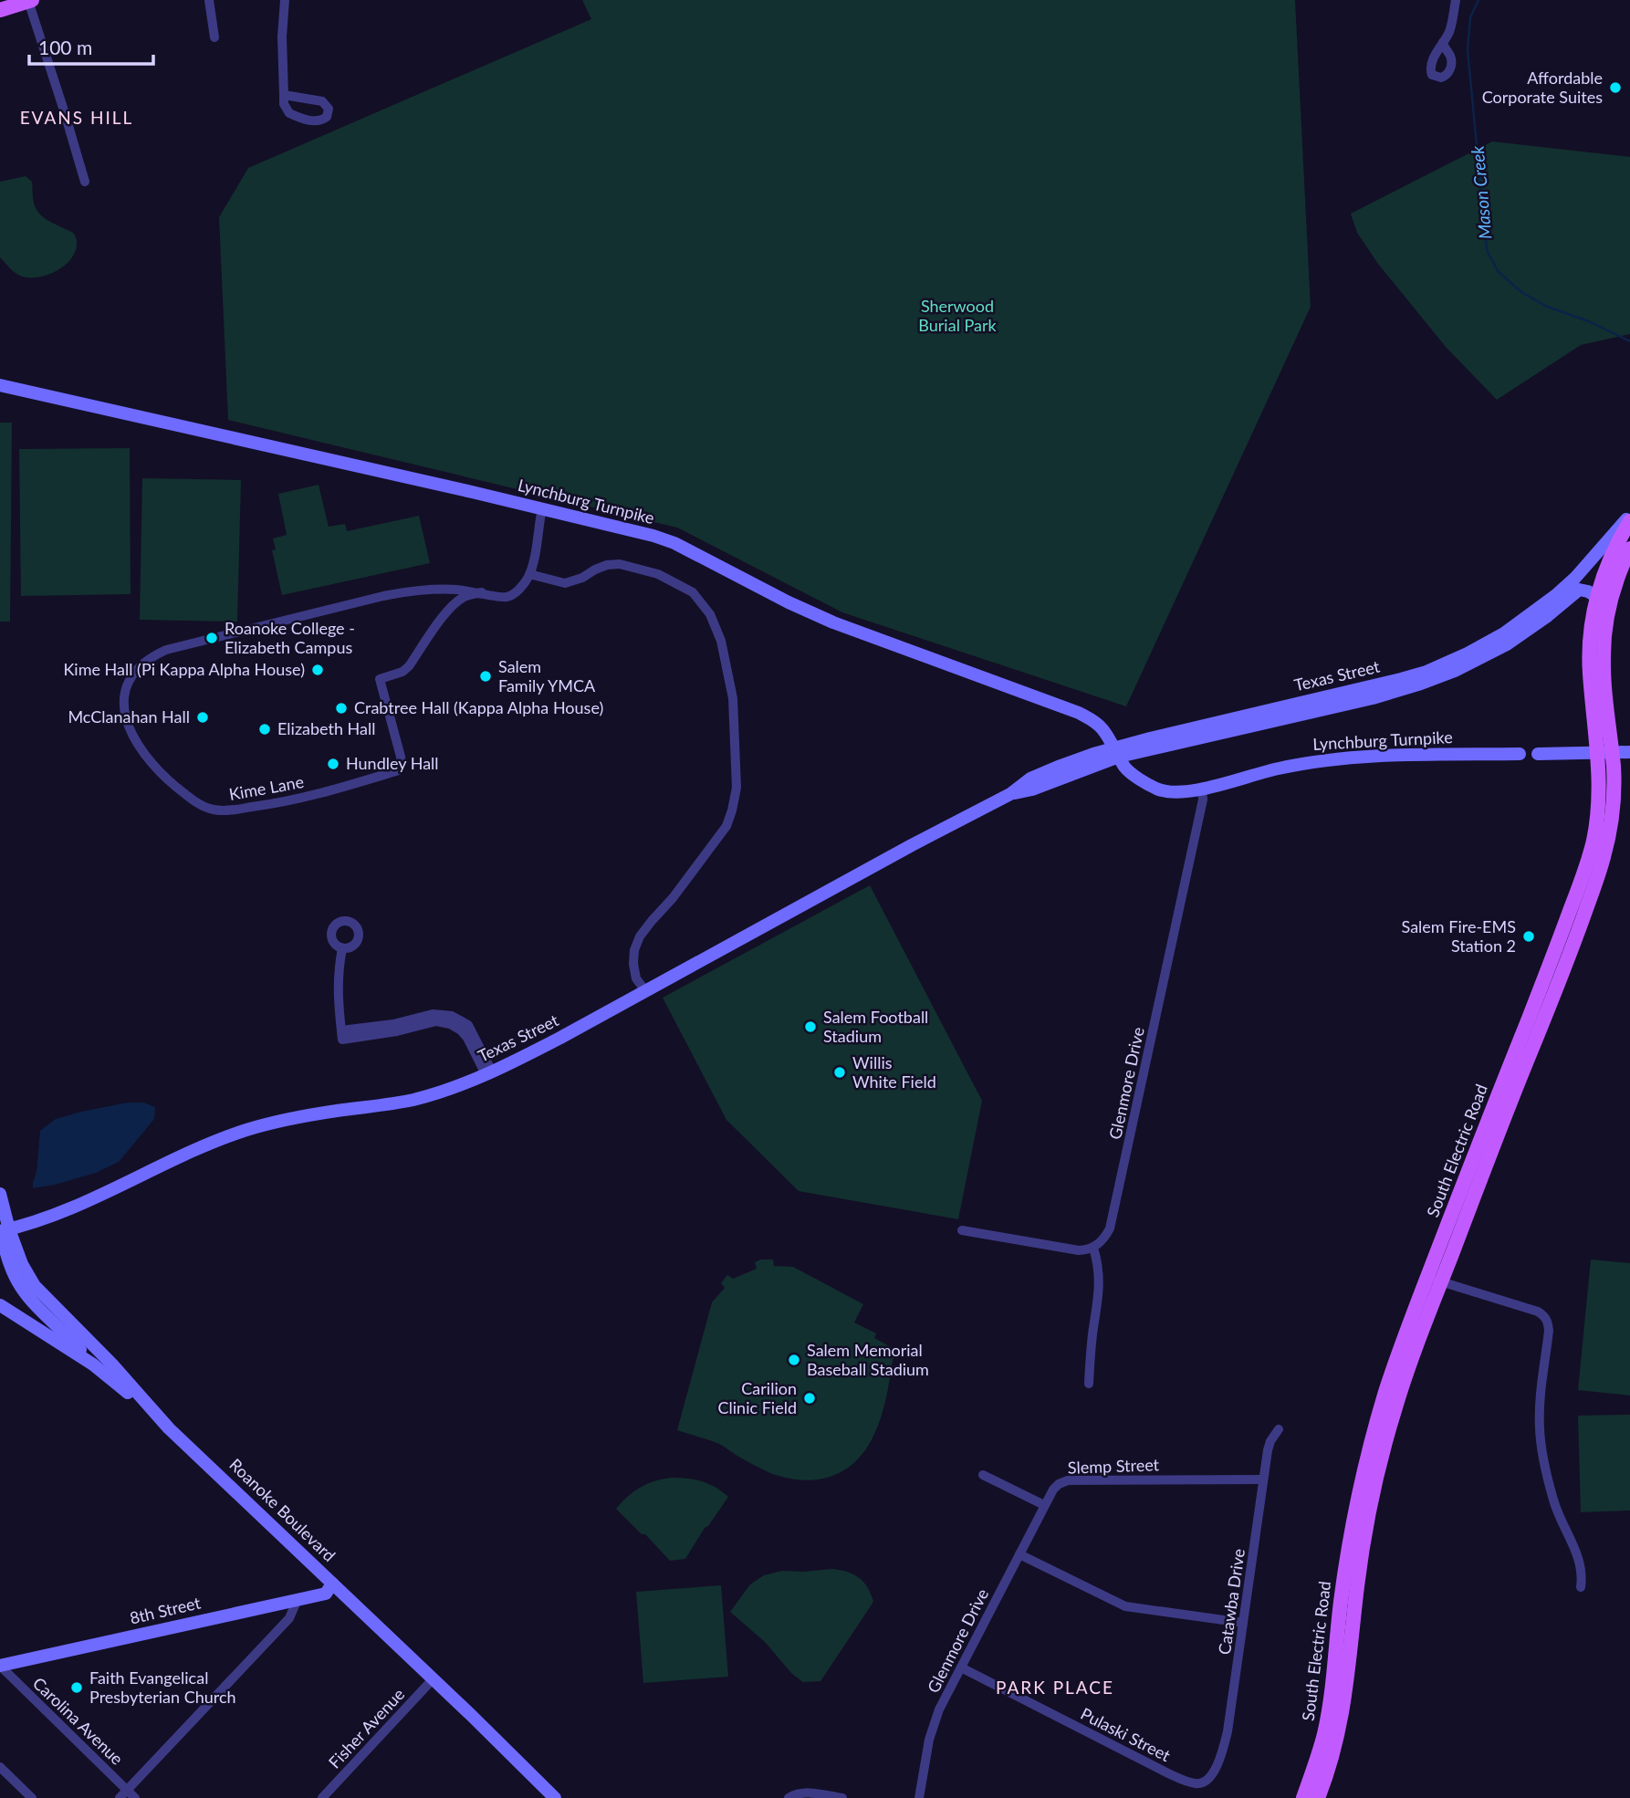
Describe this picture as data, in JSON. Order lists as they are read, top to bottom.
{
  "streets": {
    "main road": [
      "Lynchburg Turnpike",
      "Texas Street",
      "South Electric Road",
      "Roanoke Boulevard",
      "8th Street"
    ],
    "street": [
      "Kime Lane",
      "Glenmore Drive",
      "Slemp Street",
      "Catawba Drive",
      "Carolina Avenue",
      "Fisher Avenue",
      "Pulaski Street"
    ]
  },
  "crossings": [
    ["Lynchburg Turnpike", "Texas Street"],
    ["Lynchburg Turnpike", "Glenmore Drive"],
    ["Texas Street", "South Electric Road"],
    ["Texas Street", "Roanoke Boulevard"],
    ["Glenmore Drive", "Slemp Street"],
    ["Glenmore Drive", "Pulaski Street"],
    ["Slemp Street", "Catawba Drive"],
    ["Roanoke Boulevard", "8th Street"],
    ["Roanoke Boulevard", "Fisher Avenue"],
    ["Catawba Drive", "Pulaski Street"],
    ["8th Street", "Carolina Avenue"]
  ],
  "districts": ["EVANS HILL", "PARK PLACE"],
  "water": ["Mason Creek"],
  "parks": ["Sherwood Burial Park"],
  "places": [
    "Affordable Corporate Suites",
    "Roanoke College - Elizabeth Campus",
    "Kime Hall (Pi Kappa Alpha House)",
    "Salem Family YMCA",
    "Crabtree Hall (Kappa Alpha House)",
    "McClanahan Hall",
    "Elizabeth Hall",
    "Hundley Hall",
    "Salem Fire-EMS Station 2",
    "Salem Football Stadium",
    "Willis White Field",
    "Salem Memorial Baseball Stadium",
    "Carilion Clinic Field",
    "Faith Evangelical Presbyterian Church"
  ],
  "scale_bar": "100 m"
}
